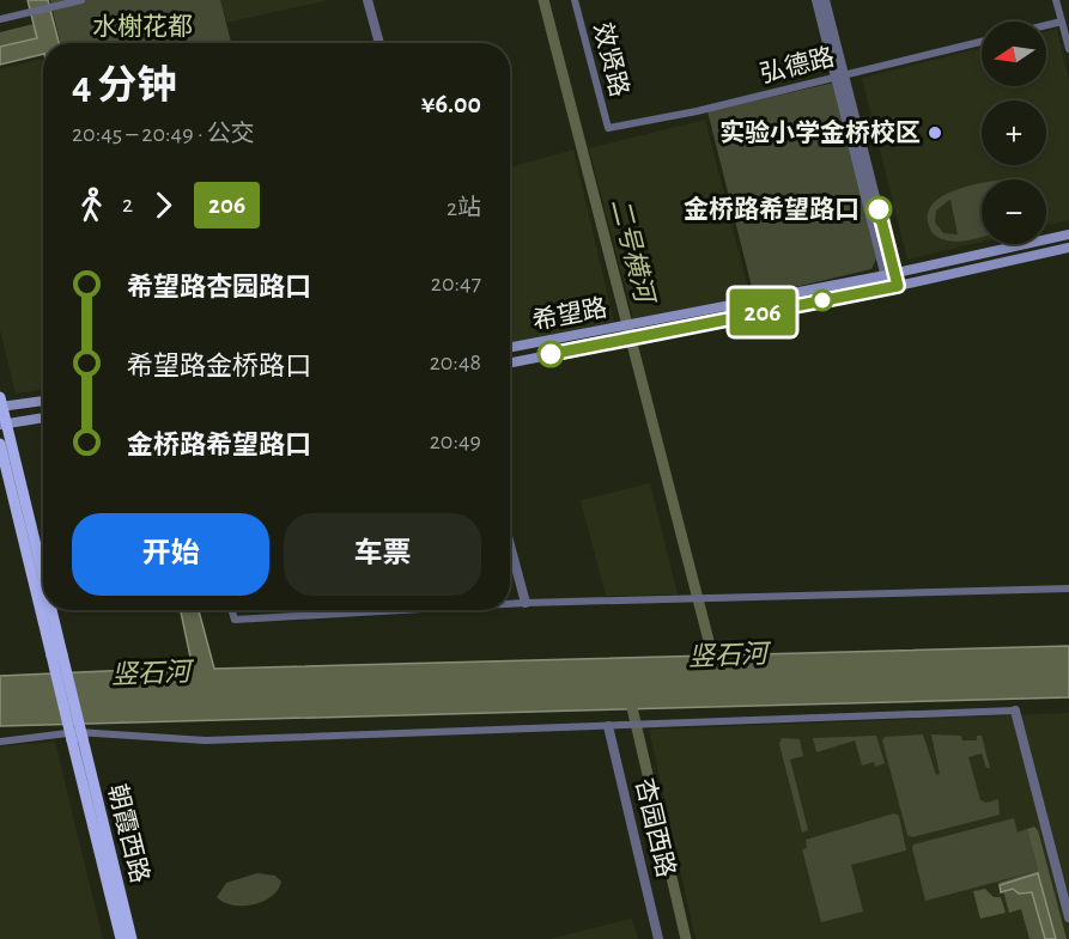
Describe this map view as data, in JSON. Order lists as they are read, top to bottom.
{
  "streets": {
    "main road": ["希望路", "朝霞西路"],
    "street": ["效贤路", "弘德路", "杏园西路"]
  },
  "crossings": [
    ["效贤路", "弘德路"]
  ],
  "water": ["二号横河", "竖石河"],
  "parks": ["水榭花都"],
  "places": ["实验小学金桥校区", "金桥路希望路口"],
  "lines": ["bus line 206"],
  "north": "left",
  "page": {
    "on_map": "206",
    "map_buttons": ["+", "−"],
    "heading": ["4 分钟", "20:45 – 20:49 · 公交", "¥6.00"],
    "legs": ["2", "206", "2站"],
    "list": [
      {
        "name": "希望路杏园路口",
        "value": "20:47"
      },
      {
        "name": "希望路金桥路口",
        "value": "20:48"
      },
      {
        "name": "金桥路希望路口",
        "value": "20:49"
      }
    ],
    "buttons": ["开始", "车票"]
  }
}
